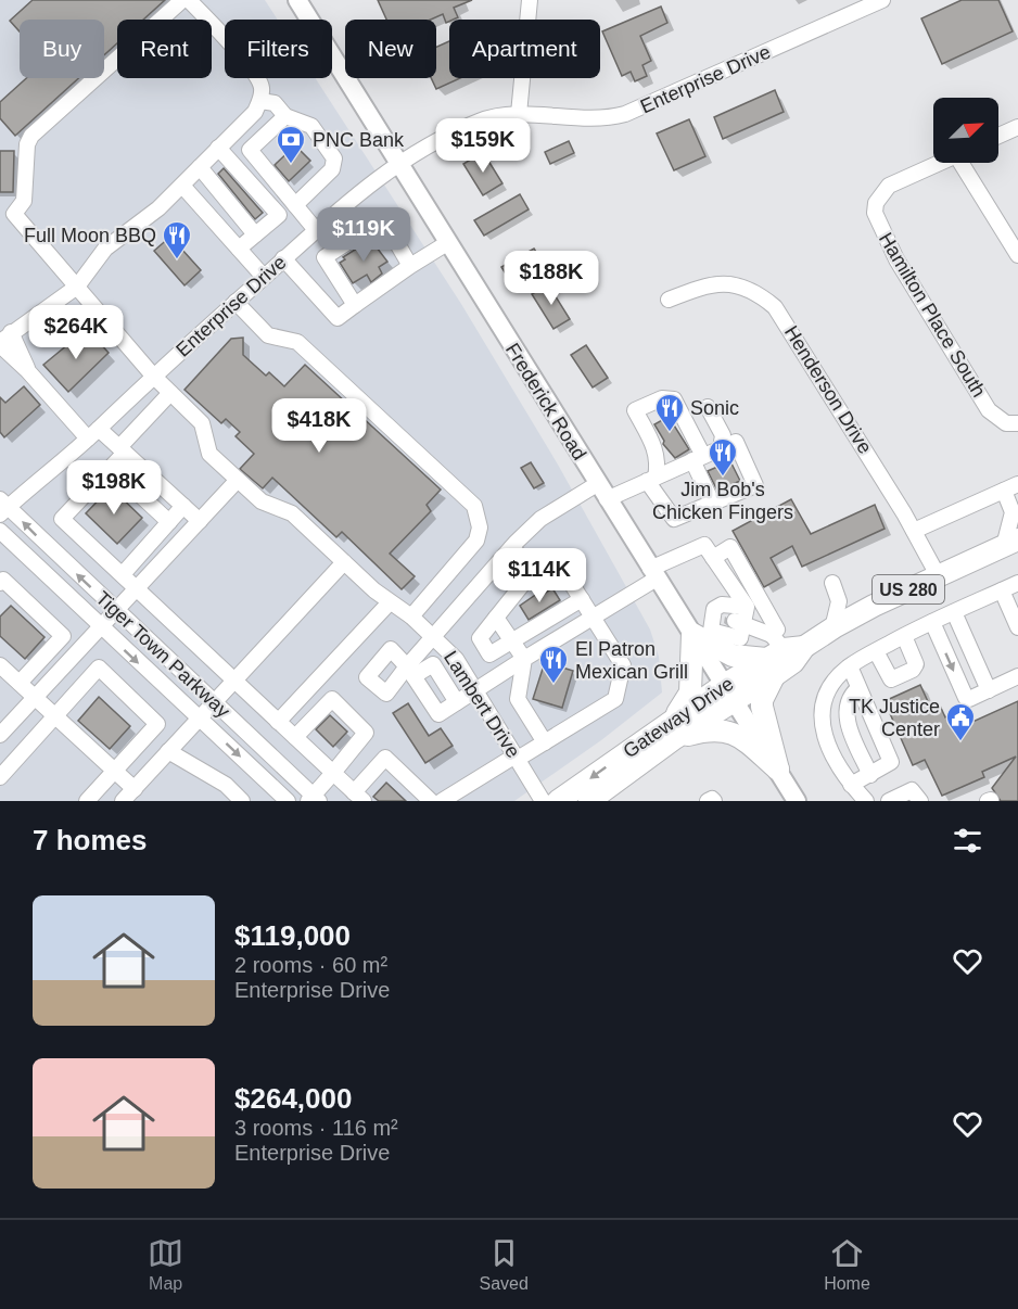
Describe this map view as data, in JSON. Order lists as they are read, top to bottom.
{
  "streets": {
    "highway": ["US 280", "Gateway Drive"],
    "main road": ["Frederick Road"],
    "street": [
      "Enterprise Drive",
      "Hamilton Place South",
      "Henderson Drive",
      "Tiger Town Parkway",
      "Lambert Drive"
    ]
  },
  "crossings": [
    ["Enterprise Drive", "Frederick Road"],
    ["Enterprise Drive", "Tiger Town Parkway"],
    ["Henderson Drive", "Gateway Drive"],
    ["Frederick Road", "Lambert Drive"],
    ["Frederick Road", "Gateway Drive"]
  ],
  "places": {
    "bank": ["PNC Bank"],
    "restaurant": [
      "Full Moon BBQ",
      "Sonic",
      "Jim Bob's Chicken Fingers",
      "El Patron Mexican Grill"
    ],
    "public building": ["TK Justice Center"]
  },
  "north": "top right",
  "page": {
    "chip": [
      "Buy",
      "Rent",
      "Filters",
      "New",
      "Apartment"
    ],
    "price": [
      "$159K",
      "$119K",
      "$188K",
      "$264K",
      "$418K",
      "$198K",
      "$114K"
    ],
    "heading": "7 homes",
    "list": [
      {
        "name": "$119,000",
        "note": "2 rooms · 60 m² · Enterprise Drive"
      },
      {
        "name": "$264,000",
        "note": "3 rooms · 116 m² · Enterprise Drive"
      }
    ],
    "tabs": ["Map", "Saved", "Home"]
  }
}
